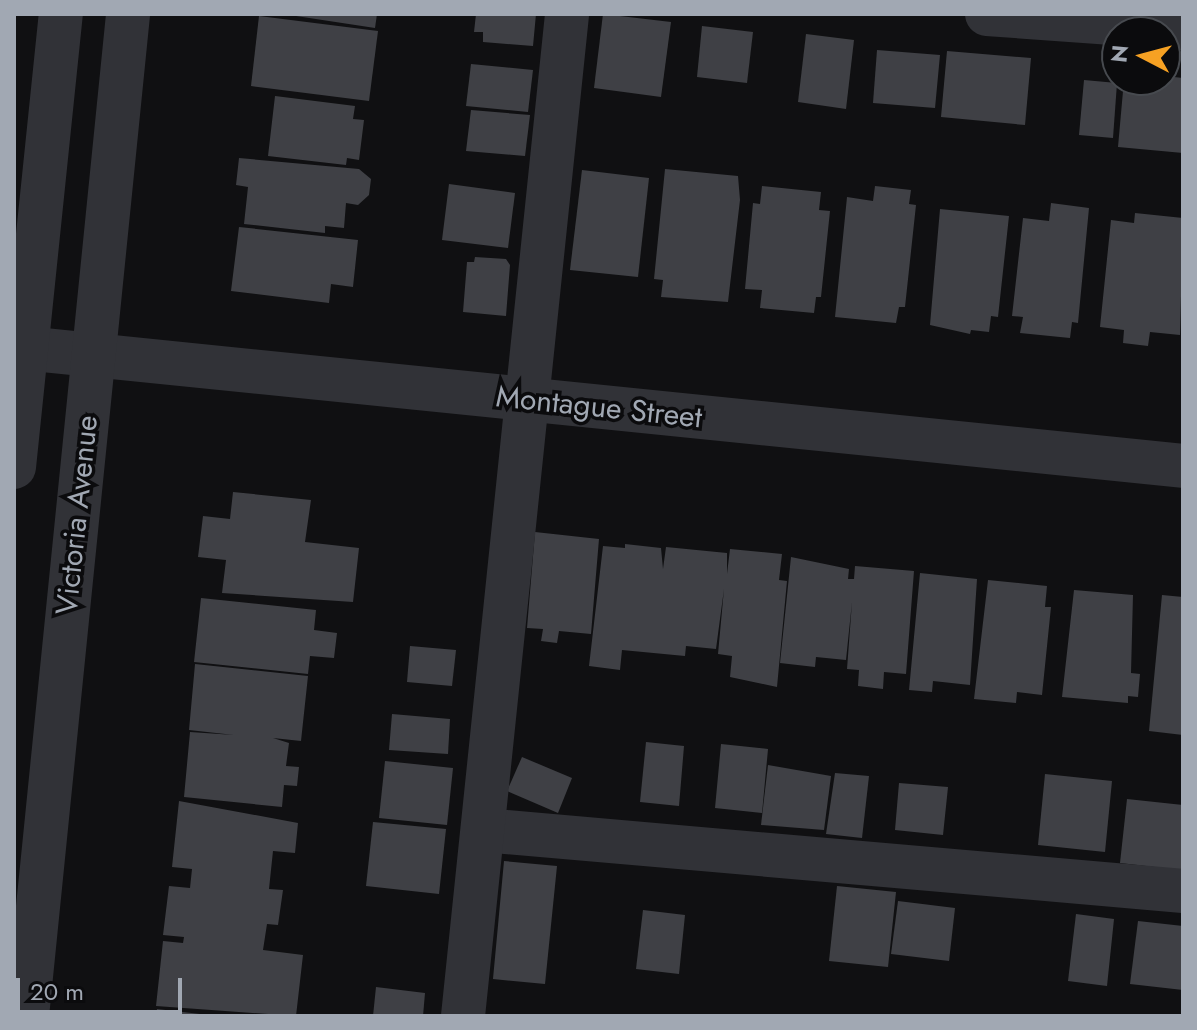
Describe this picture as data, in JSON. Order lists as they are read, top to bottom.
{
  "streets": {
    "street": ["Montague Street", "Victoria Avenue"]
  },
  "crossings": [
    ["Montague Street", "Victoria Avenue"]
  ],
  "scale_bar": "20 m",
  "north": "left"
}
